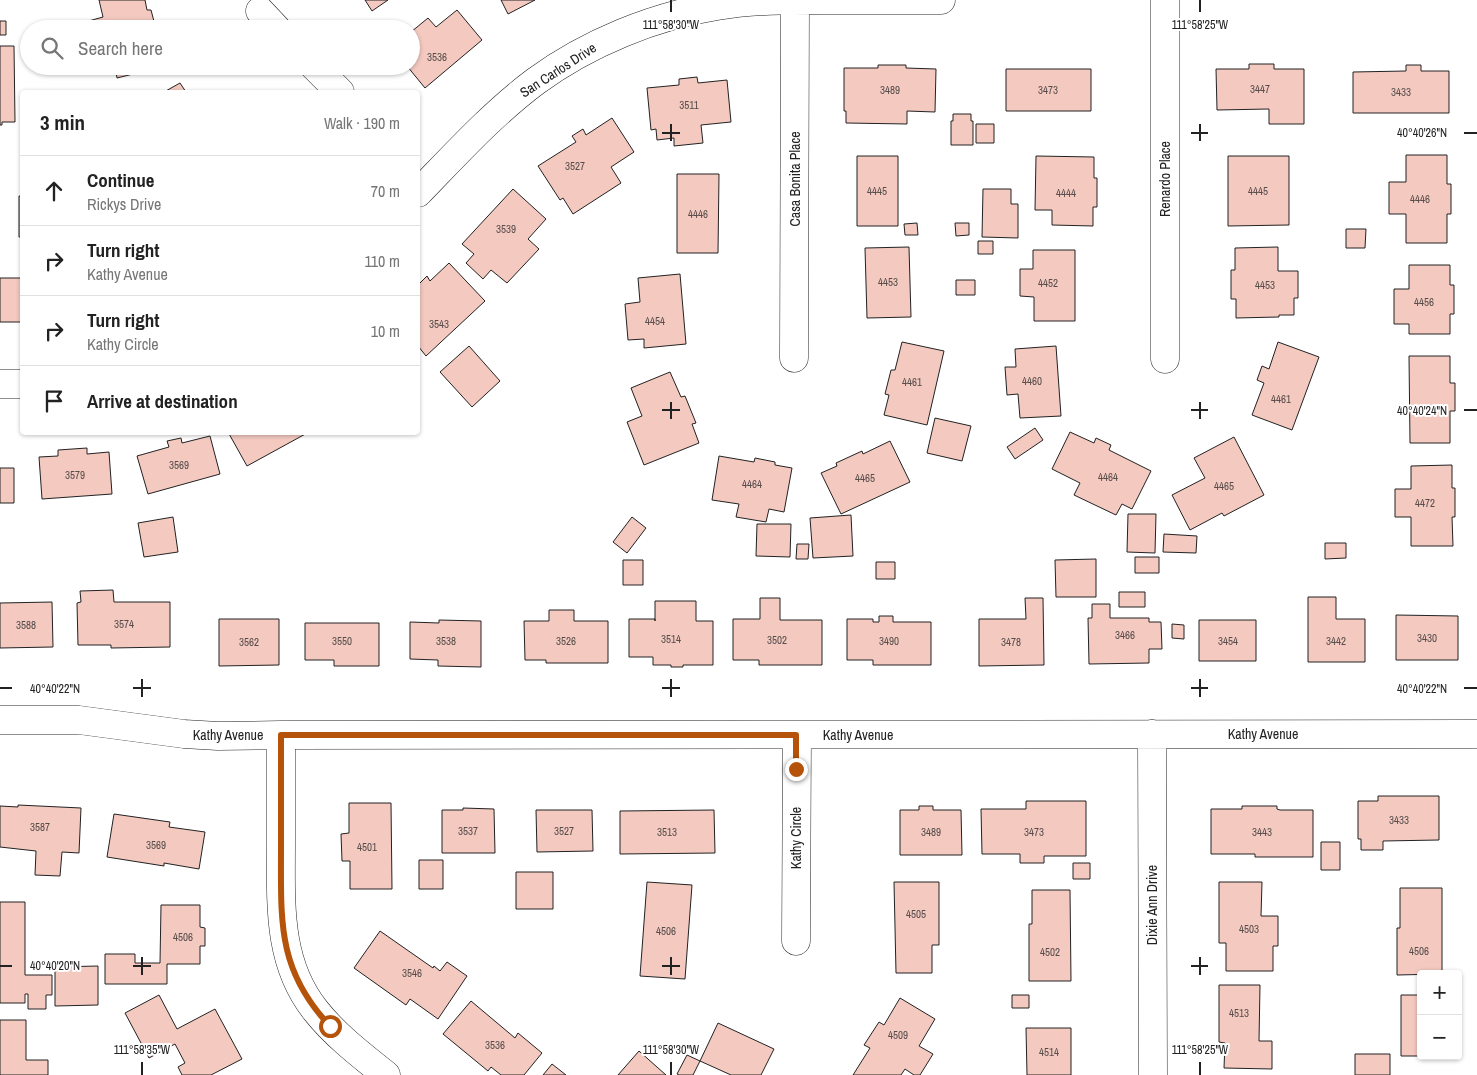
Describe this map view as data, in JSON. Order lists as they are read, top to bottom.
{
  "streets": {
    "street": [
      "San Carlos Drive",
      "Casa Bonita Place",
      "Renardo Place",
      "Kathy Avenue",
      "Kathy Circle",
      "Dixie Ann Drive"
    ]
  },
  "crossings": [
    ["San Carlos Drive", "Casa Bonita Place"],
    ["Kathy Avenue", "Kathy Circle"],
    ["Kathy Avenue", "Dixie Ann Drive"]
  ],
  "house_numbers": [
    "3536",
    "3447",
    "3489",
    "3473",
    "3433",
    "3511",
    "3527",
    "4445",
    "4445",
    "4444",
    "4446",
    "4446",
    "3539",
    "4453",
    "4452",
    "4453",
    "4456",
    "4454",
    "3543",
    "4460",
    "4461",
    "4461",
    "3569",
    "3579",
    "4464",
    "4465",
    "4464",
    "4465",
    "4472",
    "3574",
    "3588",
    "3466",
    "3430",
    "3514",
    "3502",
    "3550",
    "3538",
    "3526",
    "3490",
    "3454",
    "3442",
    "3562",
    "3478",
    "3433",
    "3587",
    "3537",
    "3527",
    "3513",
    "3489",
    "3473",
    "3443",
    "3569",
    "4501",
    "4505",
    "4503",
    "4506",
    "4506",
    "4506",
    "4502",
    "3546",
    "4513",
    "4509",
    "3536",
    "4514"
  ],
  "page": {
    "search": "Search here",
    "heading": ["3 min", "Walk · 190 m"],
    "list": [
      ["Continue", "Rickys Drive", "70 m"],
      ["Turn right", "Kathy Avenue", "110 m"],
      ["Turn right", "Kathy Circle", "10 m"],
      "Arrive at destination"
    ],
    "map_buttons": ["+", "−"]
  },
  "coordinates": [
    "111°58'30\"W",
    "111°58'25\"W",
    "40°40'26\"N",
    "40°40'24\"N",
    "40°40'22\"N",
    "40°40'20\"N",
    "111°58'35\"W"
  ]
}
